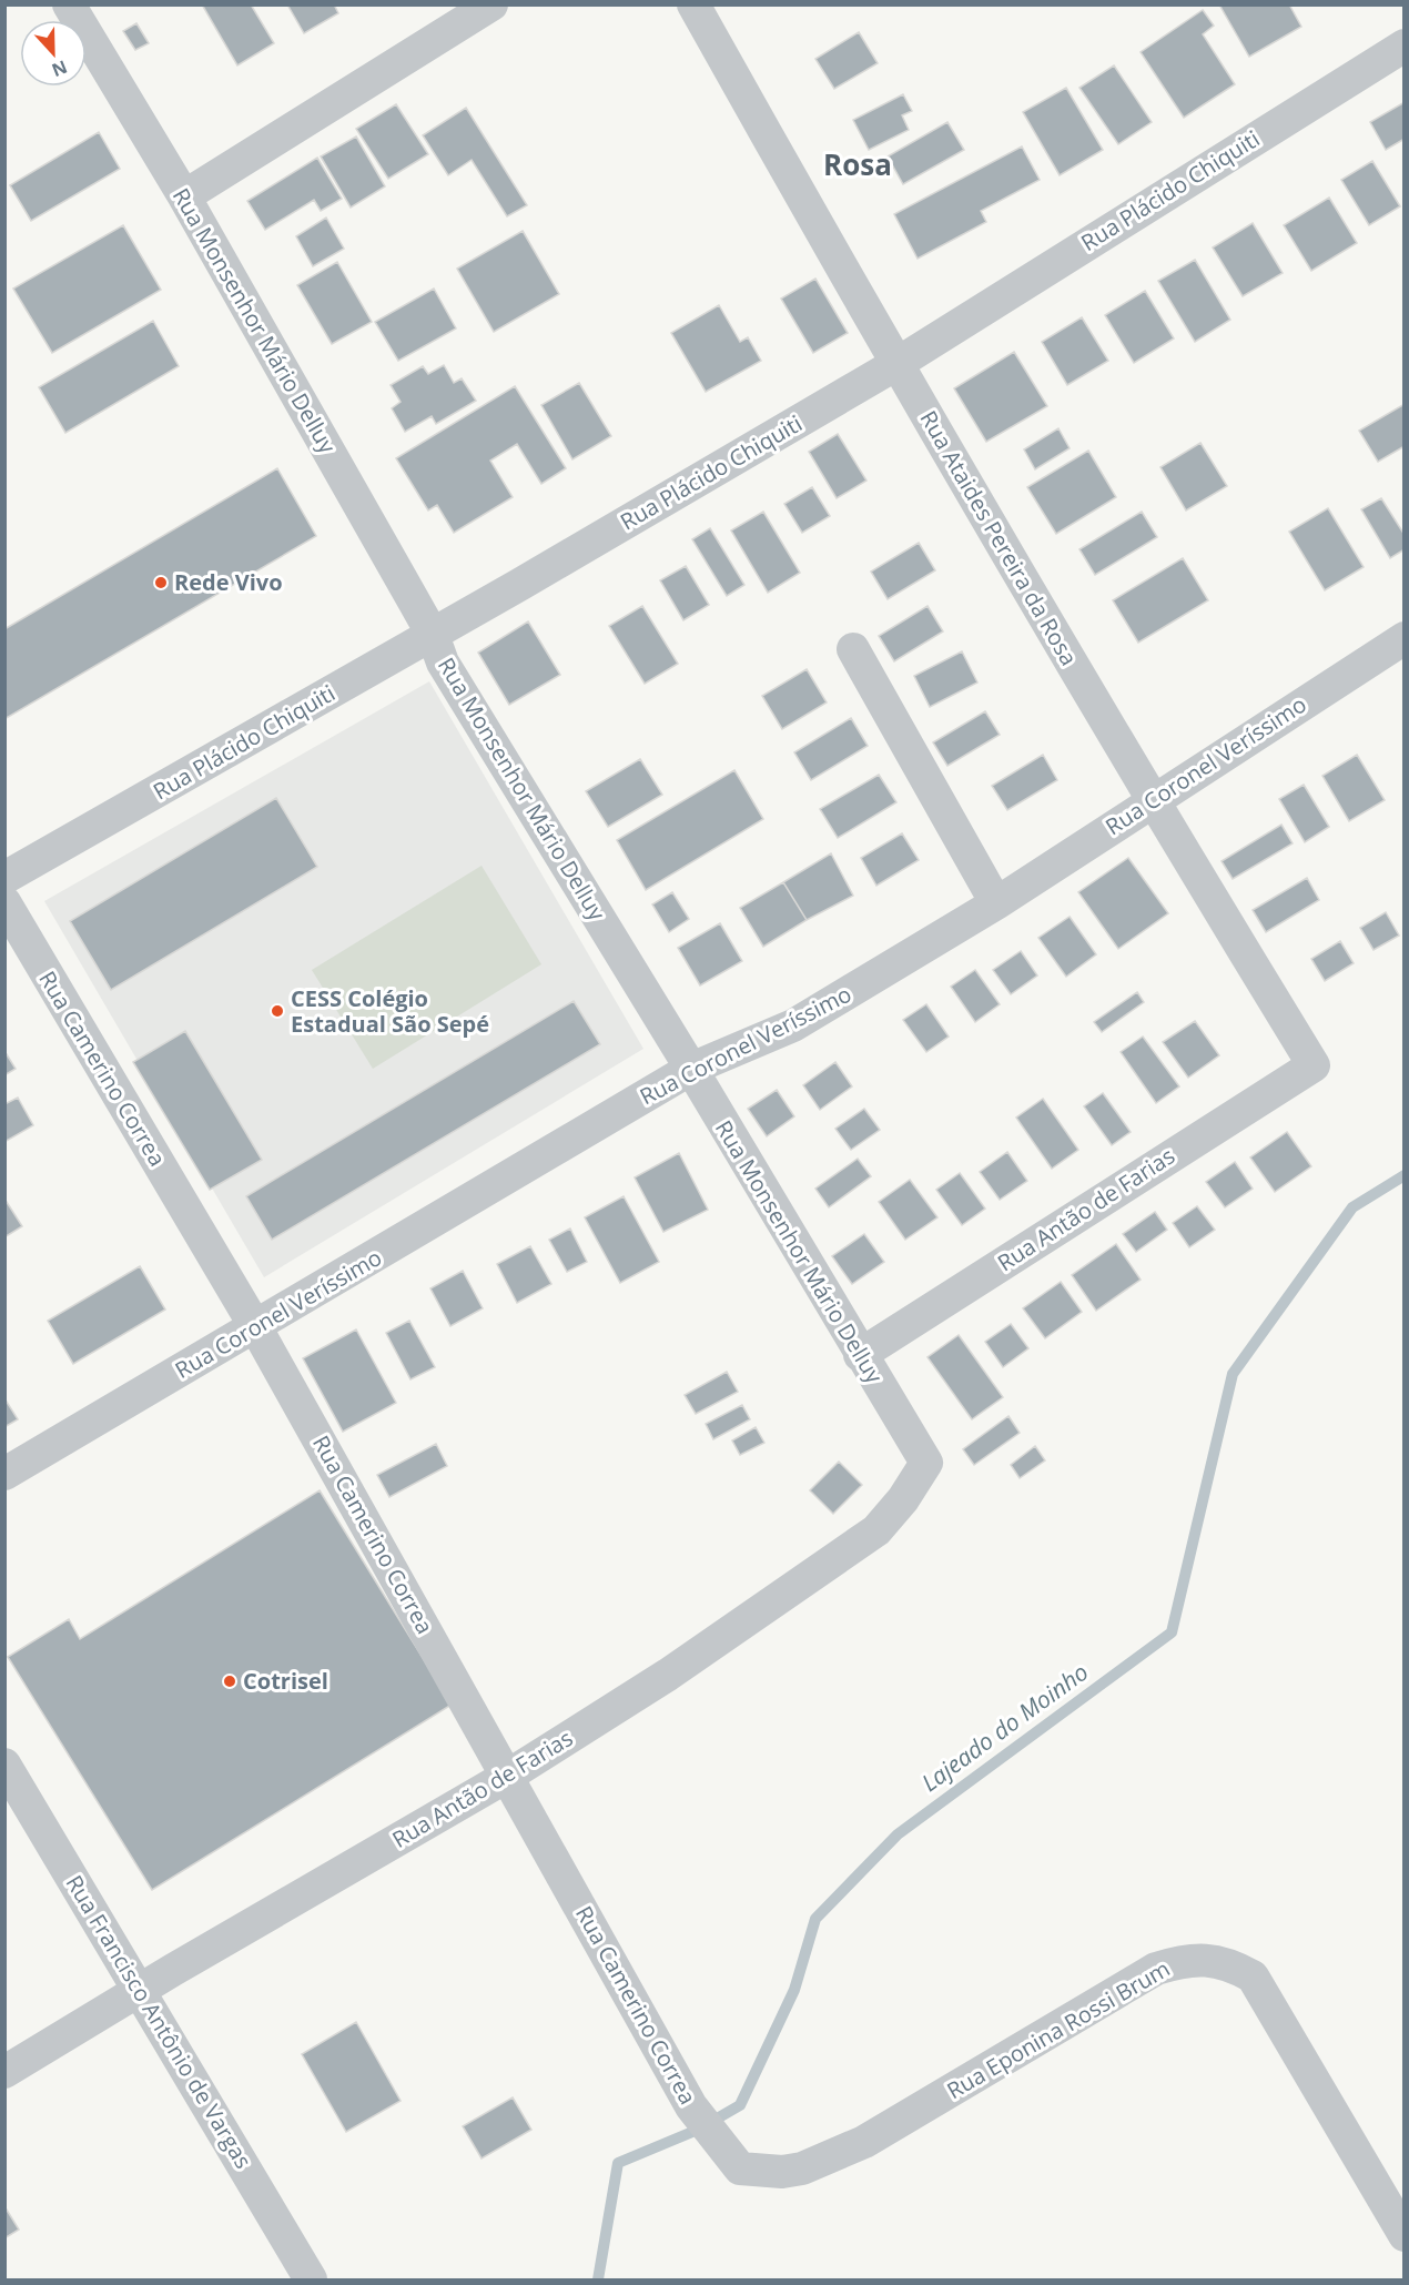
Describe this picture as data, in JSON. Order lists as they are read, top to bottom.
{
  "streets": {
    "street": [
      "Rua Plácido Chiquiti",
      "Rua Monsenhor Mário Delluy",
      "Rua Ataides Pereira da Rosa",
      "Rua Coronel Veríssimo",
      "Rua Camerino Correa",
      "Rua Antão de Farias",
      "Rua Francisco Antônio de Vargas",
      "Rua Eponina Rossi Brum"
    ]
  },
  "crossings": [
    ["Rua Plácido Chiquiti", "Rua Monsenhor Mário Delluy"],
    ["Rua Plácido Chiquiti", "Rua Ataides Pereira da Rosa"],
    ["Rua Monsenhor Mário Delluy", "Rua Coronel Veríssimo"],
    ["Rua Monsenhor Mário Delluy", "Rua Antão de Farias"],
    ["Rua Ataides Pereira da Rosa", "Rua Coronel Veríssimo"],
    ["Rua Ataides Pereira da Rosa", "Rua Antão de Farias"],
    ["Rua Coronel Veríssimo", "Rua Camerino Correa"],
    ["Rua Camerino Correa", "Rua Antão de Farias"],
    ["Rua Camerino Correa", "Rua Eponina Rossi Brum"],
    ["Rua Antão de Farias", "Rua Francisco Antônio de Vargas"]
  ],
  "districts": ["Rosa"],
  "water": ["Lajeado do Moinho"],
  "places": ["Rede Vivo", "CESS Colégio Estadual São Sepé", "Cotrisel"],
  "north": "bottom"
}
